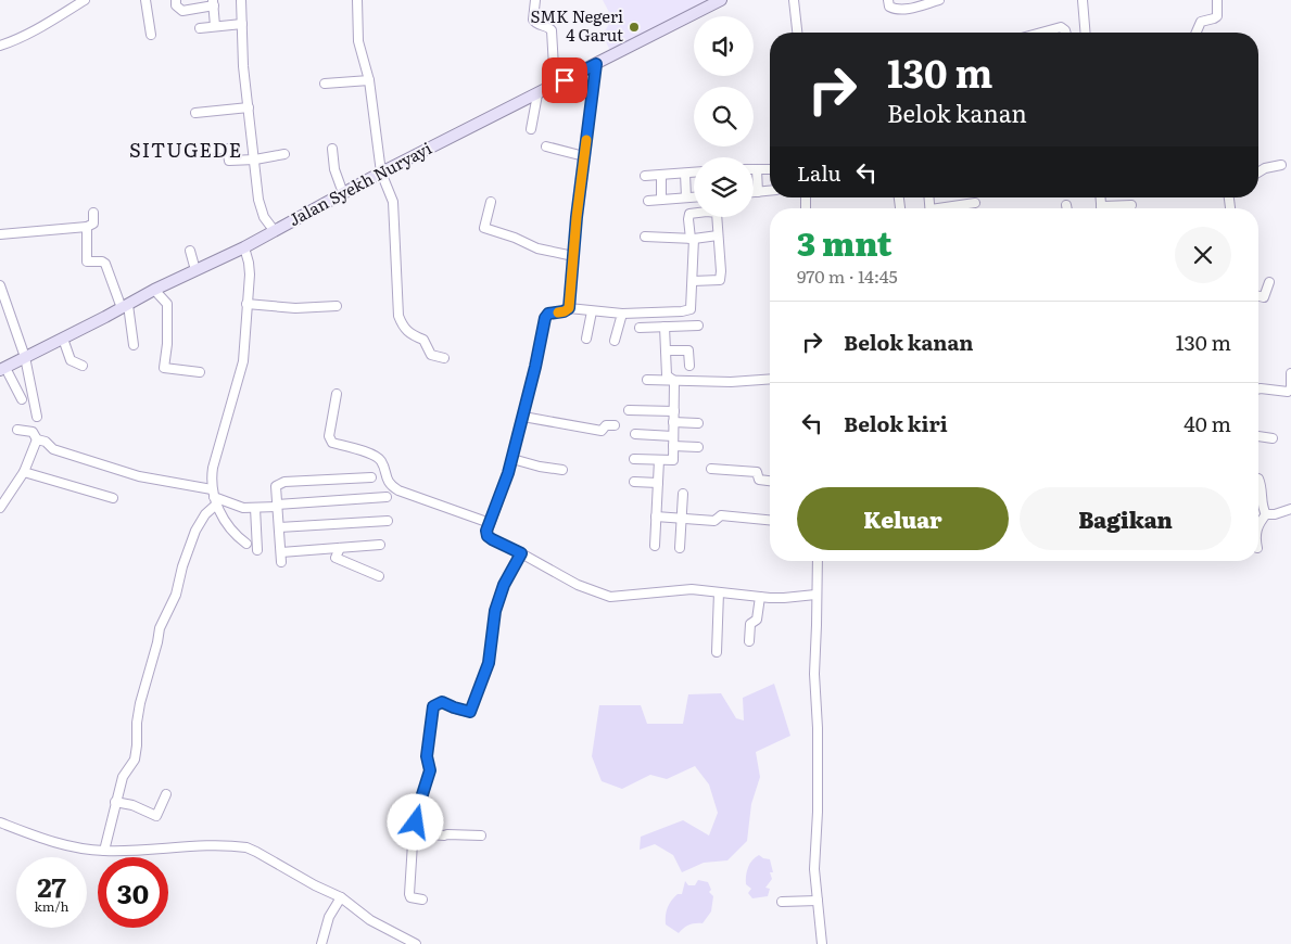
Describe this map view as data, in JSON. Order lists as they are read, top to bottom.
{
  "streets": {
    "main road": ["Jalan Syekh Nuryayi"]
  },
  "districts": ["SITUGEDE"],
  "places": ["SMK Negeri 4 Garut"],
  "page": {
    "turn": ["130 m", "Belok kanan"],
    "then": "Lalu",
    "heading": ["3 mnt", "970 m · 14:45"],
    "list": [
      {
        "name": "Belok kanan",
        "value": "130 m"
      },
      {
        "name": "Belok kiri",
        "value": "40 m"
      }
    ],
    "buttons": ["Keluar", "Bagikan"],
    "speed": "27 km/h",
    "limit": "30"
  }
}
